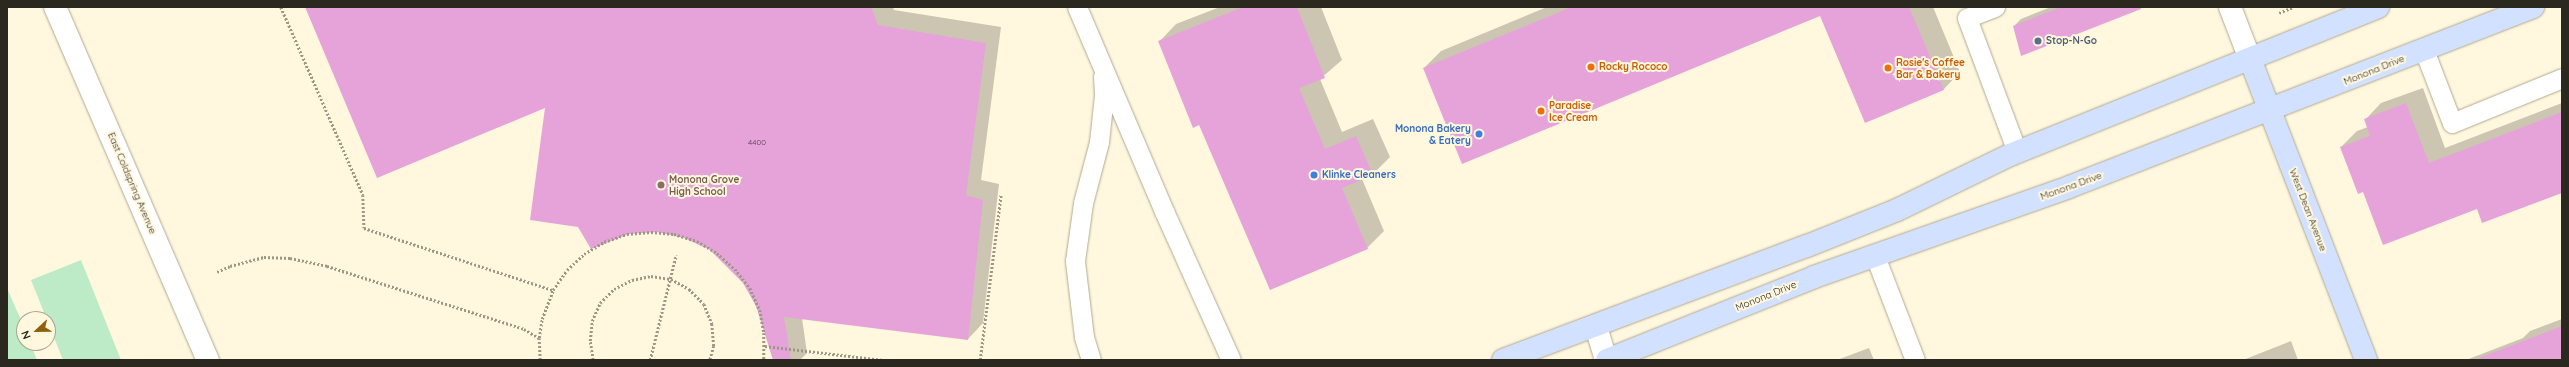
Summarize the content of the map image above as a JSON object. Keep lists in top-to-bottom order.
{
  "streets": {
    "street": ["Monona Drive", "East Coldspring Avenue", "West Dean Avenue"]
  },
  "crossings": [
    ["Monona Drive", "West Dean Avenue"]
  ],
  "places": [
    "Stop-N-Go",
    "Rocky Rococo",
    "Rosie's Coffee Bar & Bakery",
    "Paradise Ice Cream",
    "Monona Bakery & Eatery",
    "Klinke Cleaners",
    "Monona Grove High School"
  ],
  "house_numbers": ["4400"],
  "north": "left"
}
